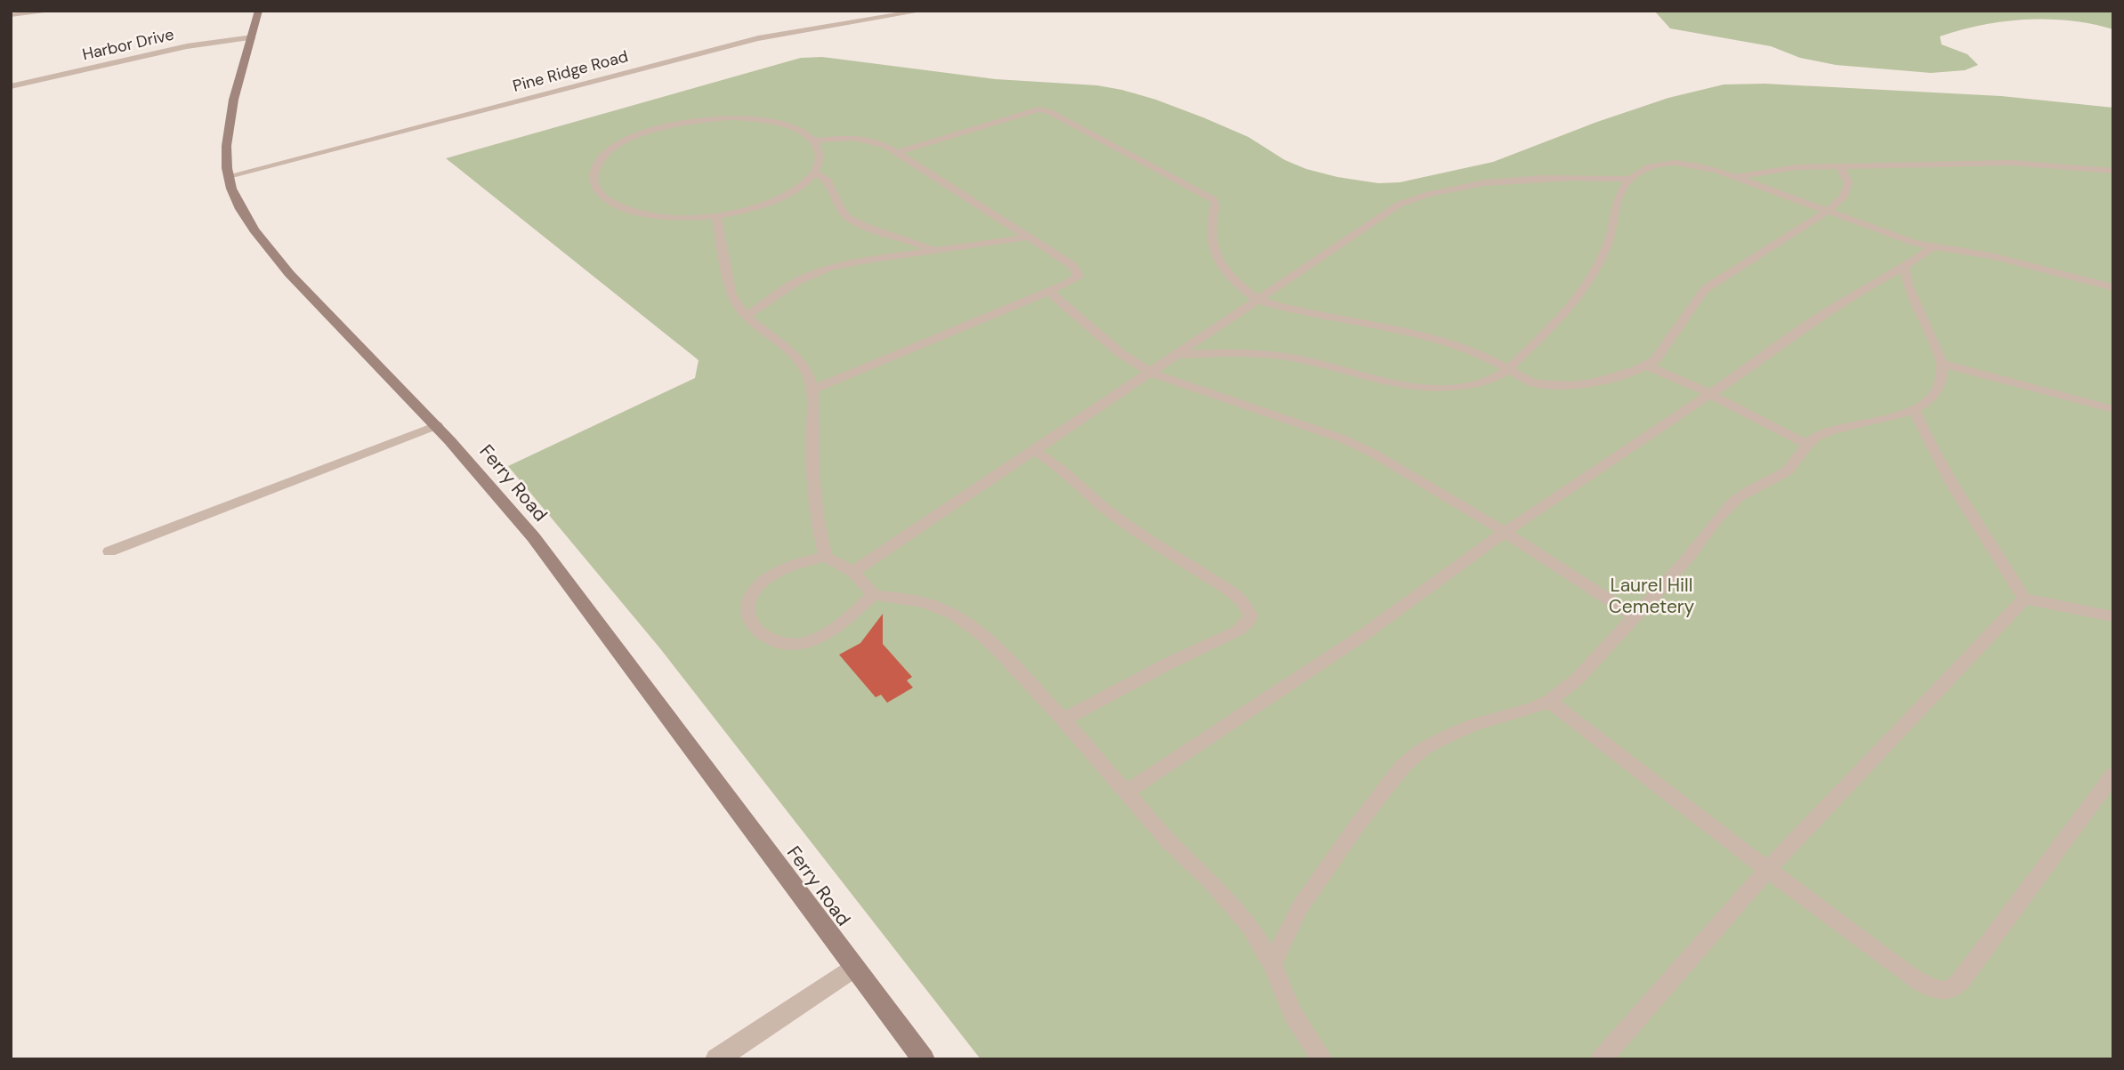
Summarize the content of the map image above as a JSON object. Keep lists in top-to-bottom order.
{
  "streets": {
    "main road": ["Ferry Road"],
    "street": ["Harbor Drive", "Pine Ridge Road"]
  },
  "crossings": [
    ["Harbor Drive", "Ferry Road"],
    ["Pine Ridge Road", "Ferry Road"]
  ],
  "parks": ["Laurel Hill Cemetery"]
}
